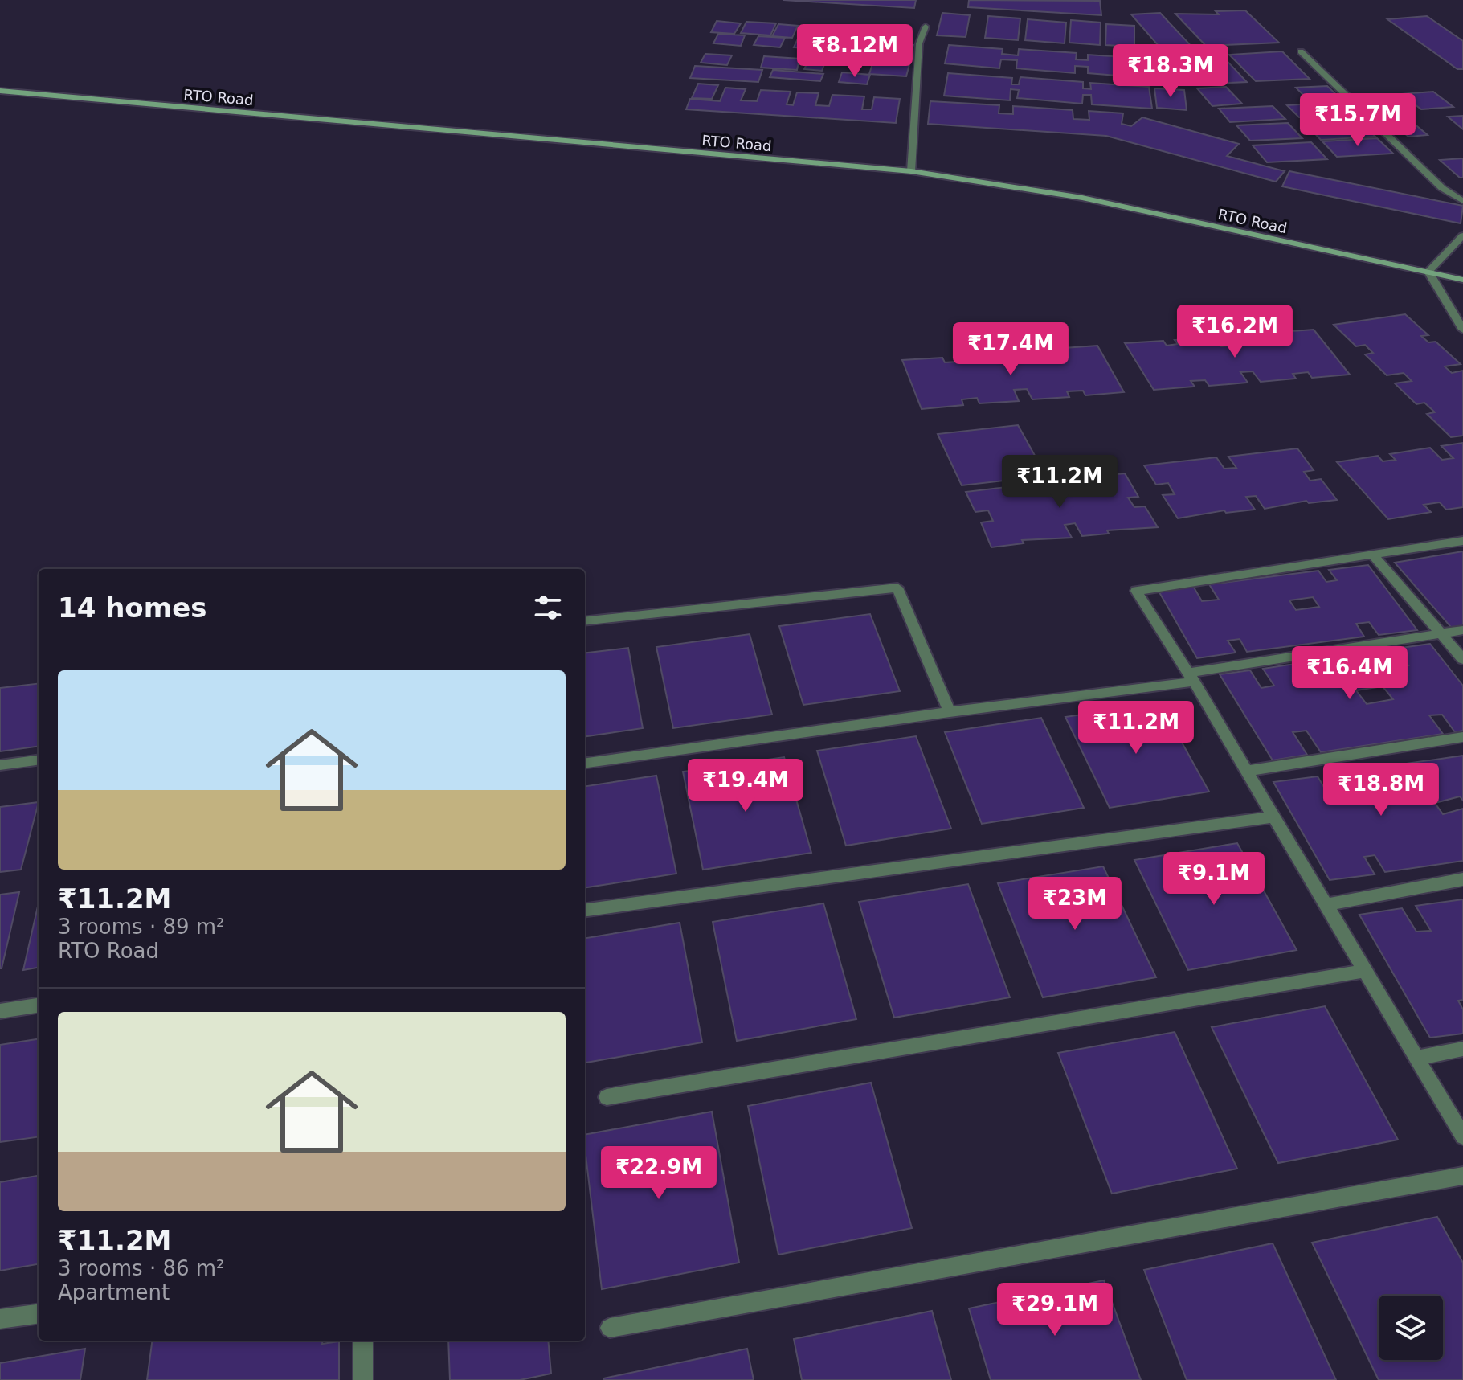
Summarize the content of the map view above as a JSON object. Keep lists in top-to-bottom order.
{
  "streets": {
    "street": ["RTO Road"]
  },
  "page": {
    "price": [
      "₹8.12M",
      "₹18.3M",
      "₹15.7M",
      "₹16.2M",
      "₹17.4M",
      "₹11.2M",
      "₹16.4M",
      "₹11.2M",
      "₹19.4M",
      "₹18.8M",
      "₹9.1M",
      "₹23M",
      "₹22.9M",
      "₹29.1M"
    ],
    "heading": "14 homes",
    "list": [
      {
        "name": "₹11.2M",
        "note": "3 rooms · 89 m² · RTO Road"
      },
      {
        "name": "₹11.2M",
        "note": "3 rooms · 86 m² · Apartment"
      }
    ]
  }
}
